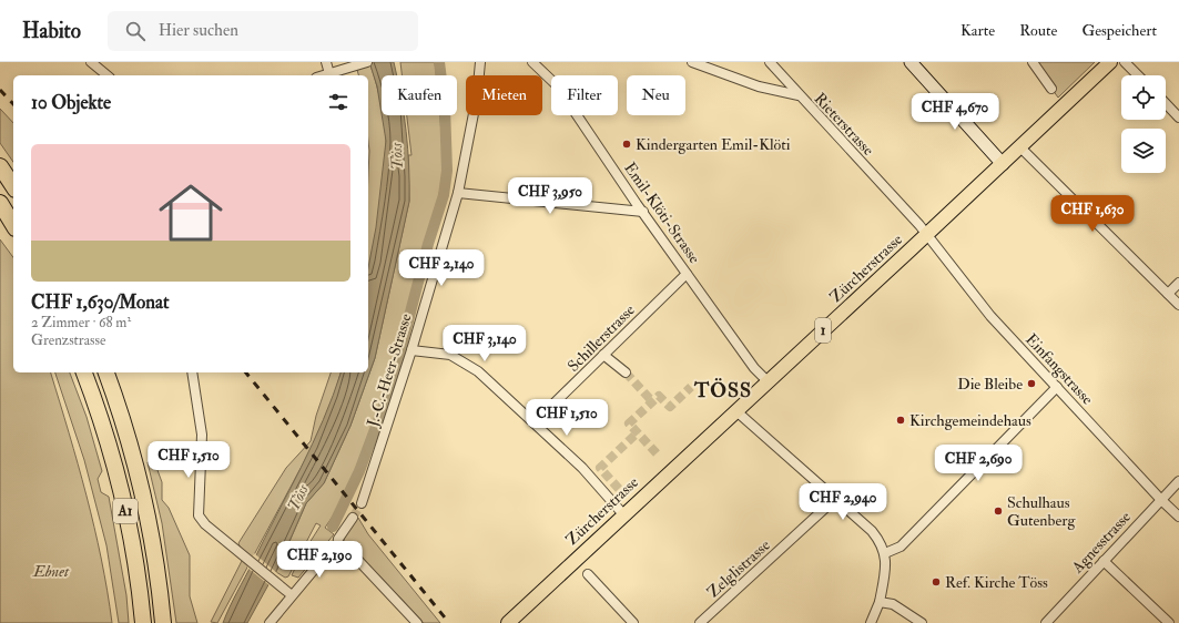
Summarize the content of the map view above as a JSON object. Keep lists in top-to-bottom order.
{
  "streets": {
    "highway": ["A1"],
    "main road": ["Zürcherstrasse", "1"],
    "street": [
      "Rieterstrasse",
      "Emil-Klöti-Strasse",
      "Schillerstrasse",
      "Einfangstrasse",
      "J.-C.-Heer-Strasse",
      "Agnesstrasse",
      "Zelglistrasse"
    ]
  },
  "crossings": [
    ["Rieterstrasse", "Zürcherstrasse"],
    ["Rieterstrasse", "Einfangstrasse"],
    ["Emil-Klöti-Strasse", "Zürcherstrasse"],
    ["Emil-Klöti-Strasse", "Schillerstrasse"],
    ["Zürcherstrasse", "Einfangstrasse"],
    ["Einfangstrasse", "Agnesstrasse"]
  ],
  "districts": ["TÖSS"],
  "water": ["Töss"],
  "parks": ["Ebnet"],
  "places": [
    "Kindergarten Emil-Klöti",
    "Die Bleibe",
    "Kirchgemeindehaus",
    "Schulhaus Gutenberg",
    "Ref. Kirche Töss"
  ],
  "page": {
    "header": "Habito",
    "search": "Hier suchen",
    "nav": ["Karte", "Route", "Gespeichert"],
    "chip": [
      "Kaufen",
      "Mieten",
      "Filter",
      "Neu"
    ],
    "heading": "10 Objekte",
    "price": [
      "CHF 4,670",
      "CHF 3,950",
      "CHF 1,630",
      "CHF 2,140",
      "CHF 3,140",
      "CHF 1,510",
      "CHF 1,510",
      "CHF 2,690",
      "CHF 2,940",
      "CHF 2,190"
    ],
    "list": [
      {
        "name": "CHF 1,630/Monat",
        "note": "2 Zimmer · 68 m² · Grenzstrasse"
      }
    ]
  }
}
